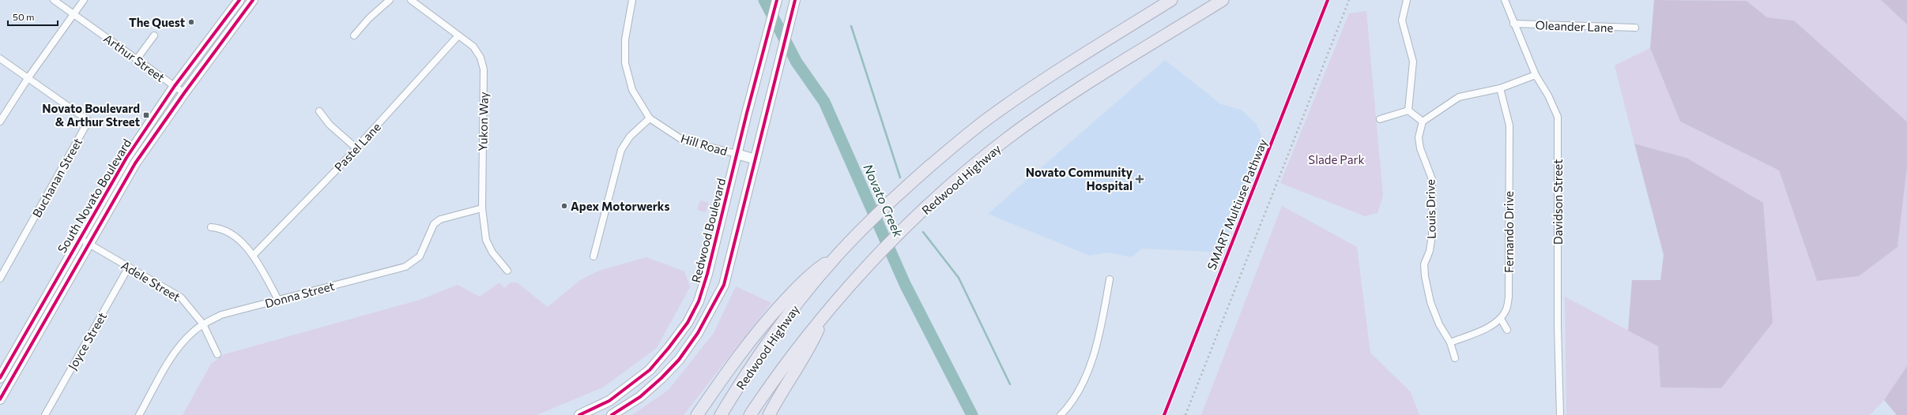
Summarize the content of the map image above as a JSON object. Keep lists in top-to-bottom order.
{
  "streets": {
    "highway": ["Redwood Highway"],
    "main road": ["South Novato Boulevard", "Redwood Boulevard"],
    "street": [
      "Oleander Lane",
      "Arthur Street",
      "Yukon Way",
      "Hill Road",
      "Pastel Lane",
      "Buchanan Street",
      "Davidson Street",
      "Louis Drive",
      "Fernando Drive",
      "Adele Street",
      "Donna Street",
      "Joyce Street"
    ],
    "cycle path": ["SMART Multiuse Pathway"]
  },
  "crossings": [
    ["Oleander Lane", "Davidson Street"],
    ["Arthur Street", "South Novato Boulevard"],
    ["Yukon Way", "Pastel Lane"],
    ["Yukon Way", "Donna Street"],
    ["Hill Road", "Redwood Boulevard"],
    ["South Novato Boulevard", "Adele Street"],
    ["Adele Street", "Donna Street"],
    ["Adele Street", "Joyce Street"]
  ],
  "water": ["Novato Creek"],
  "parks": ["Slade Park"],
  "places": {
    "other": ["The Quest", "Apex Motorwerks"],
    "transit": ["Novato Boulevard & Arthur Street"],
    "health": ["Novato Community Hospital"]
  },
  "scale_bar": "50 m"
}
